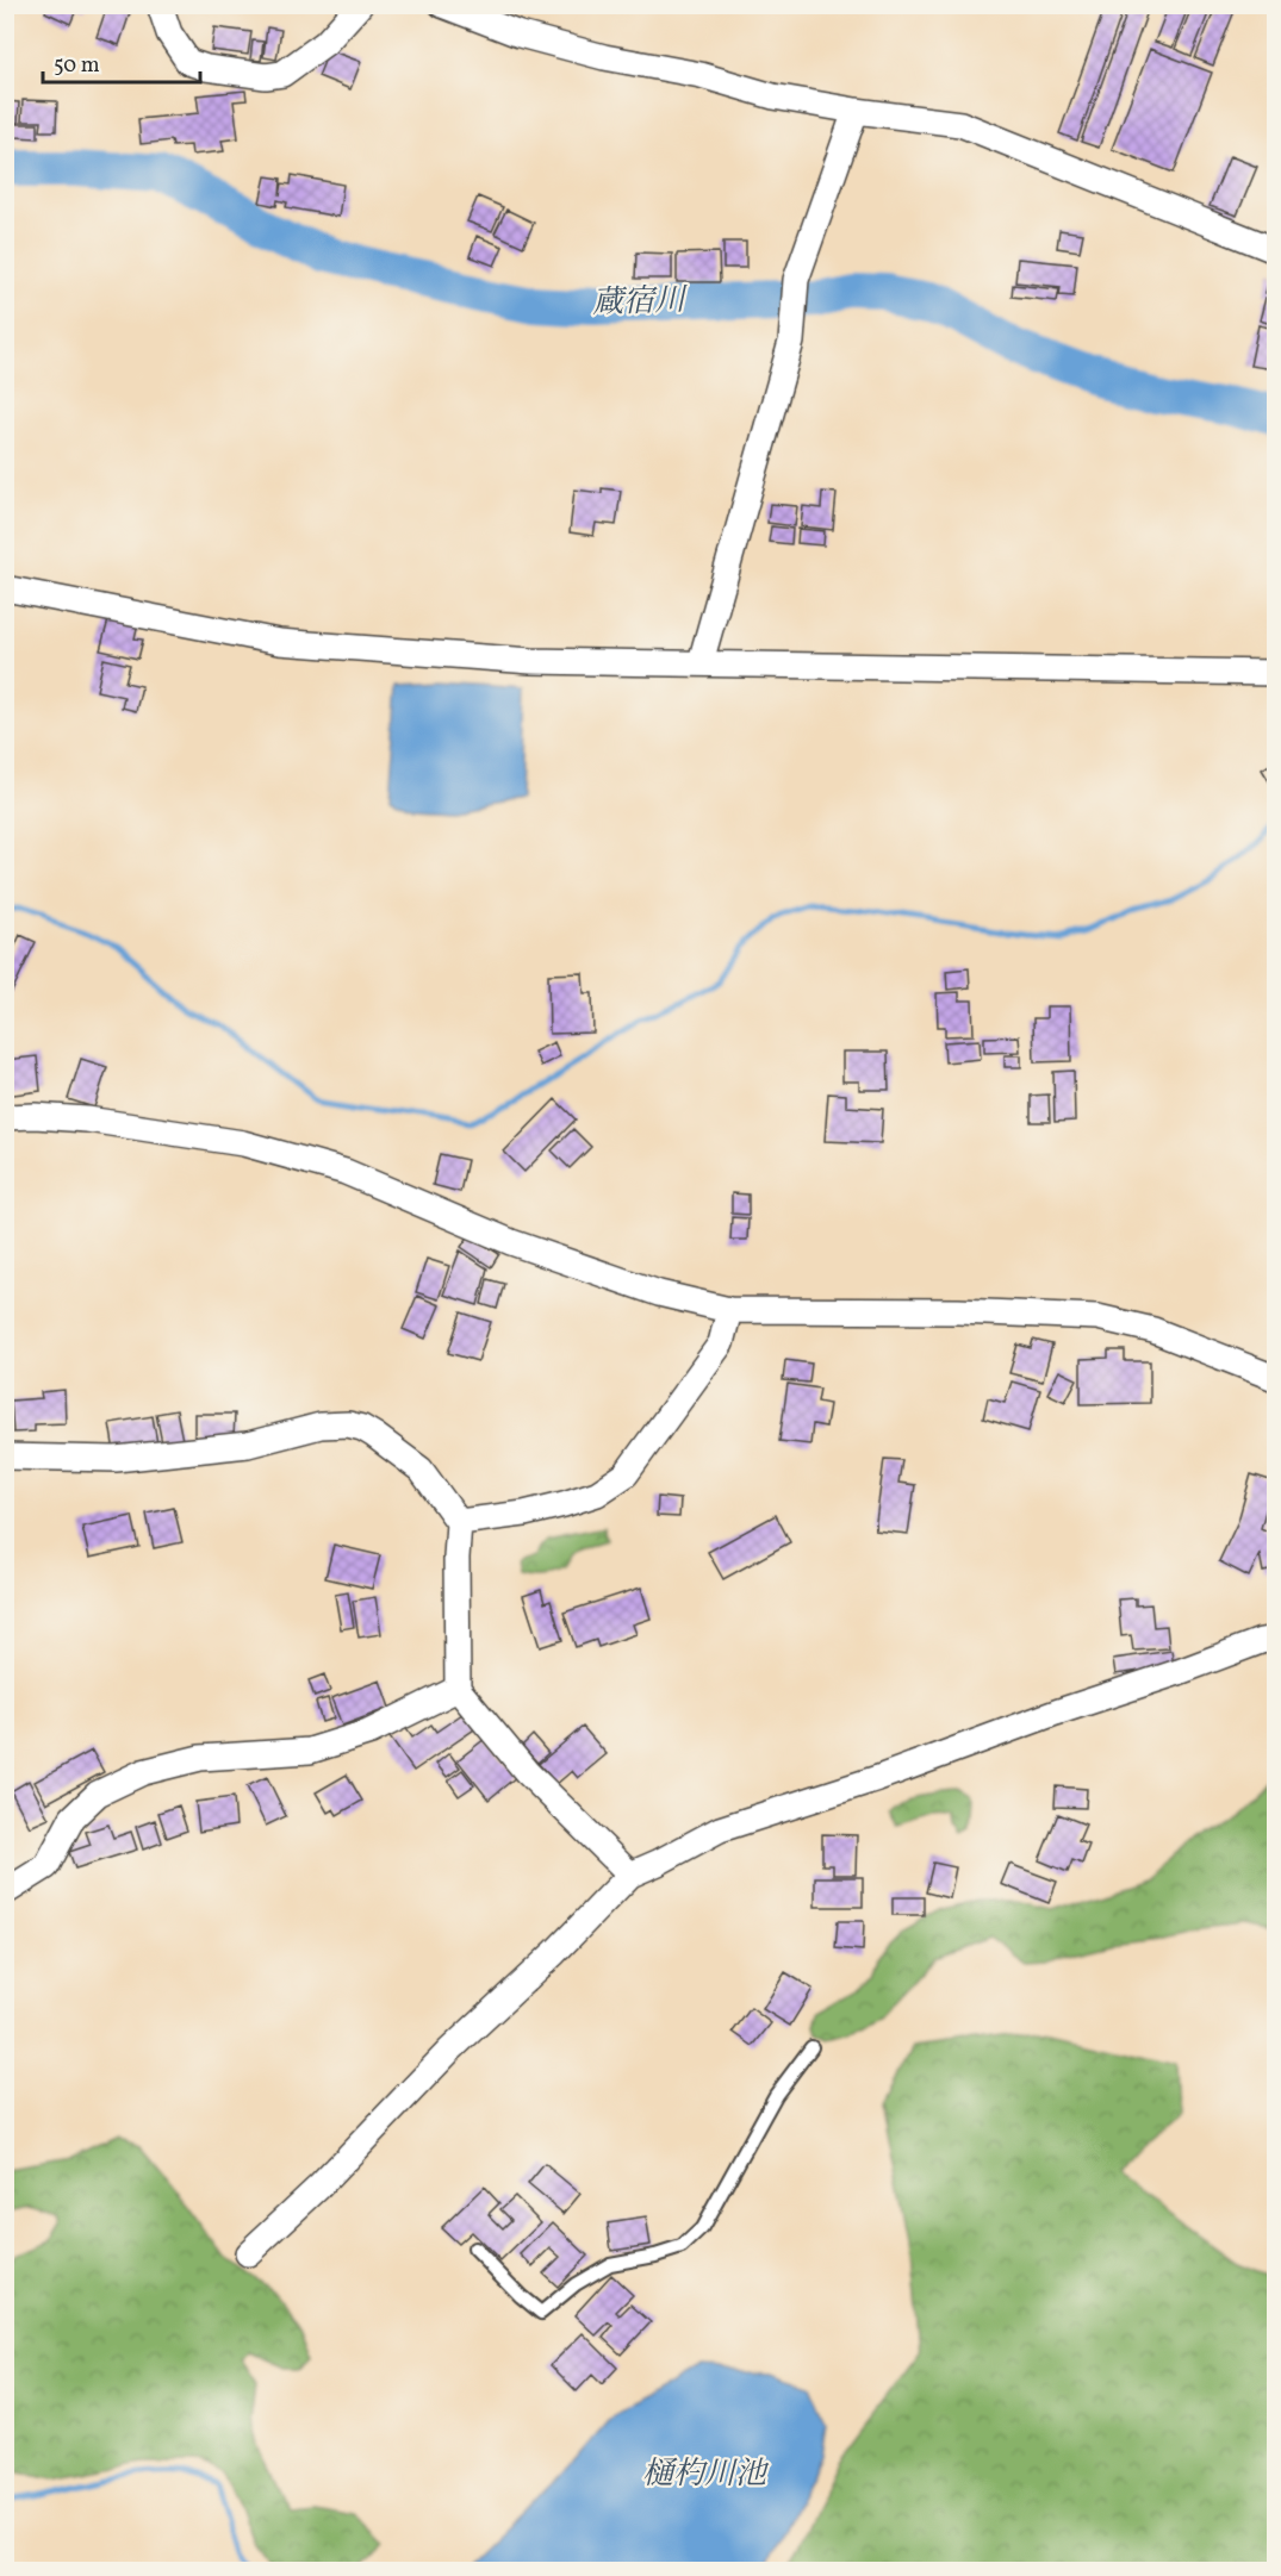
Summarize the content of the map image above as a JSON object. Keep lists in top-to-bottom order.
{
  "water": ["蔵宿川", "樋杓川池"],
  "scale_bar": "50 m"
}
